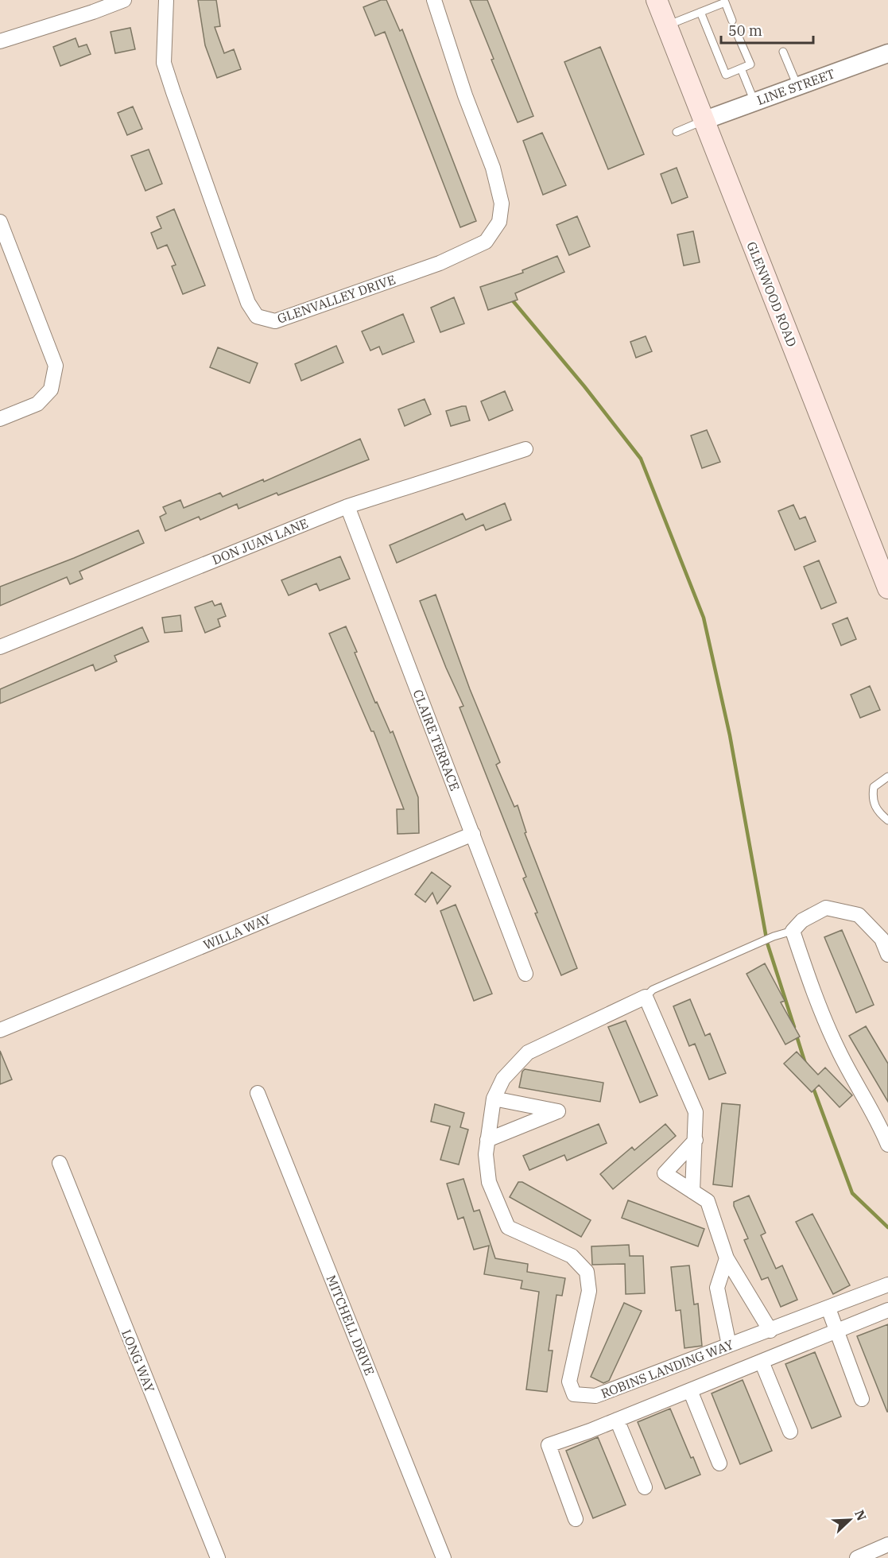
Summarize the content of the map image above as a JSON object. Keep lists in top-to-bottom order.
{
  "streets": {
    "main road": ["GLENWOOD ROAD"],
    "street": [
      "LINE STREET",
      "GLENVALLEY DRIVE",
      "DON JUAN LANE",
      "CLAIRE TERRACE",
      "WILLA WAY",
      "MITCHELL DRIVE",
      "LONG WAY",
      "ROBINS LANDING WAY"
    ]
  },
  "crossings": [
    ["LINE STREET", "GLENWOOD ROAD"],
    ["DON JUAN LANE", "CLAIRE TERRACE"],
    ["CLAIRE TERRACE", "WILLA WAY"]
  ],
  "scale_bar": "50 m",
  "north": "top right"
}
